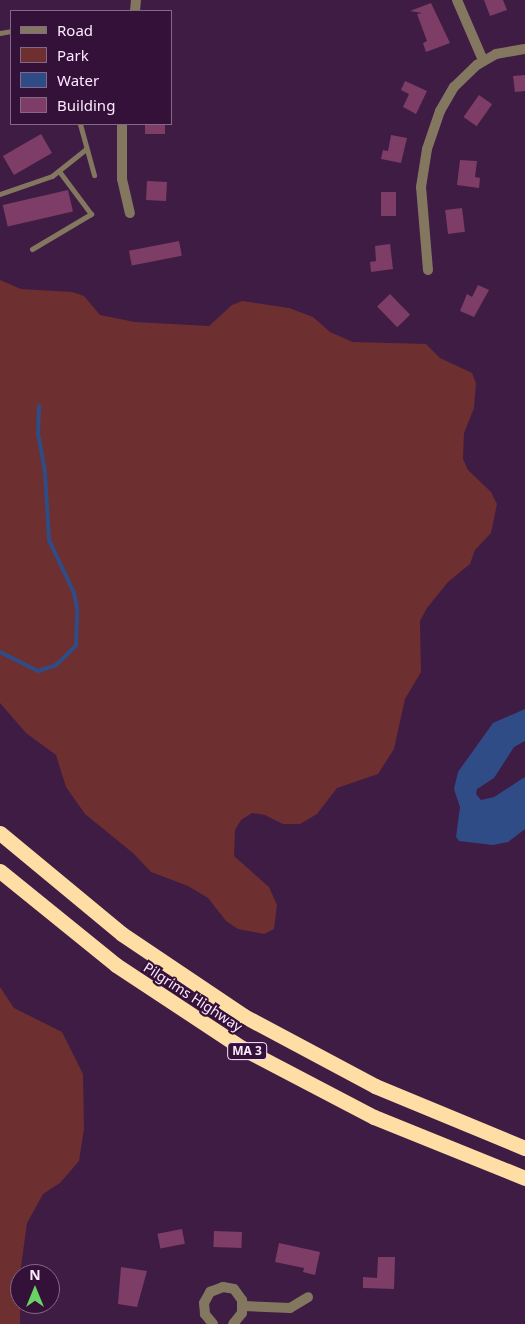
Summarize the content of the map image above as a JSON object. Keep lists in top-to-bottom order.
{
  "streets": {
    "highway": ["Pilgrims Highway", "MA 3"]
  },
  "crossings": [
    ["Pilgrims Highway", "MA 3"]
  ],
  "legend": [
    "Road",
    "Park",
    "Water",
    "Building"
  ],
  "north": "top"
}
